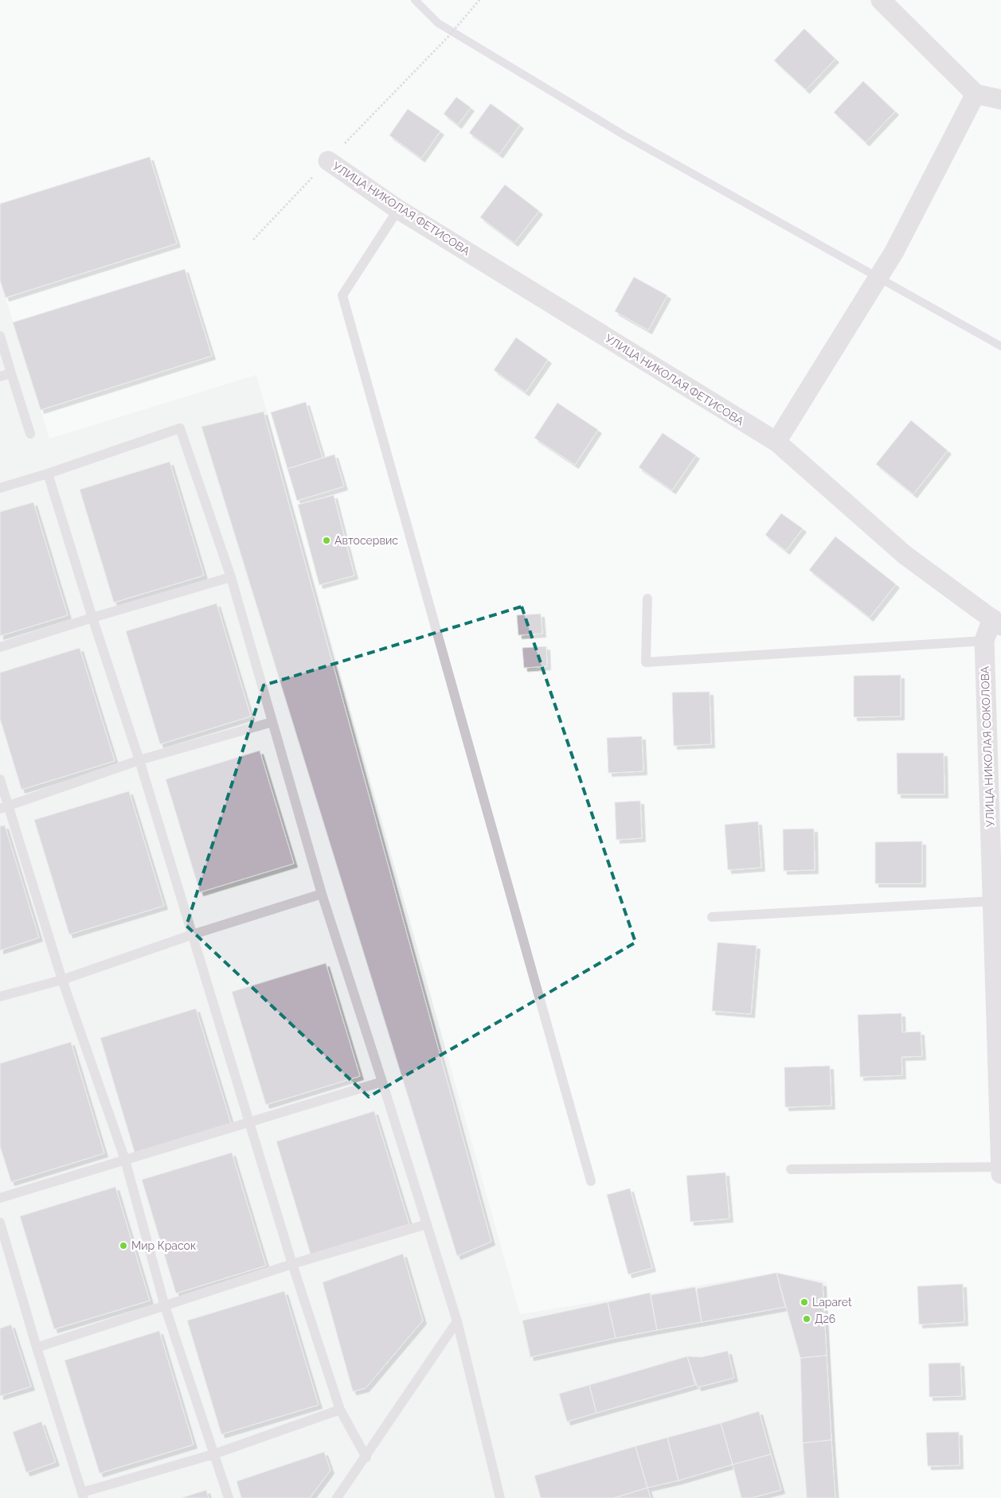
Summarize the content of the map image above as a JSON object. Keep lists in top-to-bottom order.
{
  "streets": {
    "street": ["УЛИЦА НИКОЛАЯ ФЕТИСОВА", "УЛИЦА НИКОЛАЯ СОКОЛОВА"]
  },
  "crossings": [
    ["УЛИЦА НИКОЛАЯ ФЕТИСОВА", "УЛИЦА НИКОЛАЯ СОКОЛОВА"]
  ],
  "places": [
    "Автосервис",
    "Мир Красок",
    "Laparet",
    "Д26"
  ]
}
